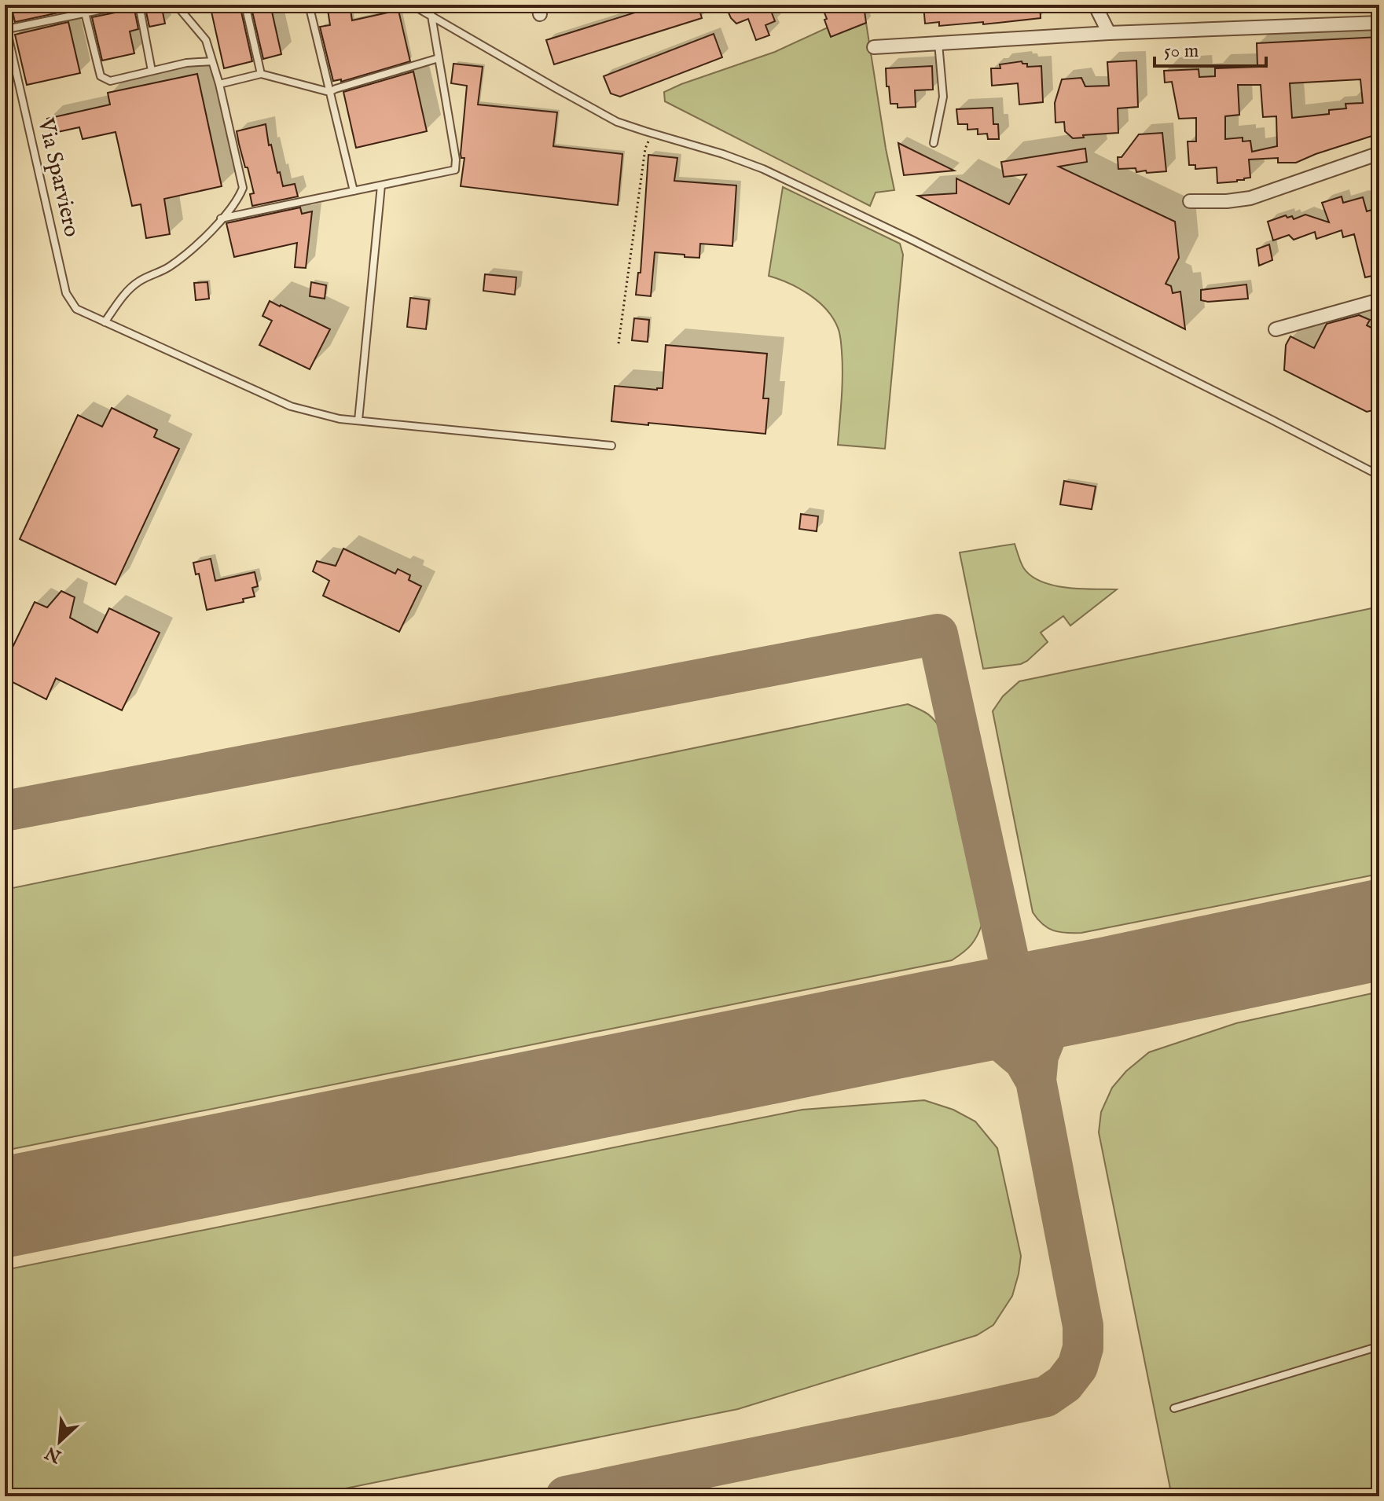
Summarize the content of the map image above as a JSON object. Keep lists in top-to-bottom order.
{
  "streets": {
    "lane": ["Via Sparviero"]
  },
  "scale_bar": "50 m",
  "north": "bottom left"
}
